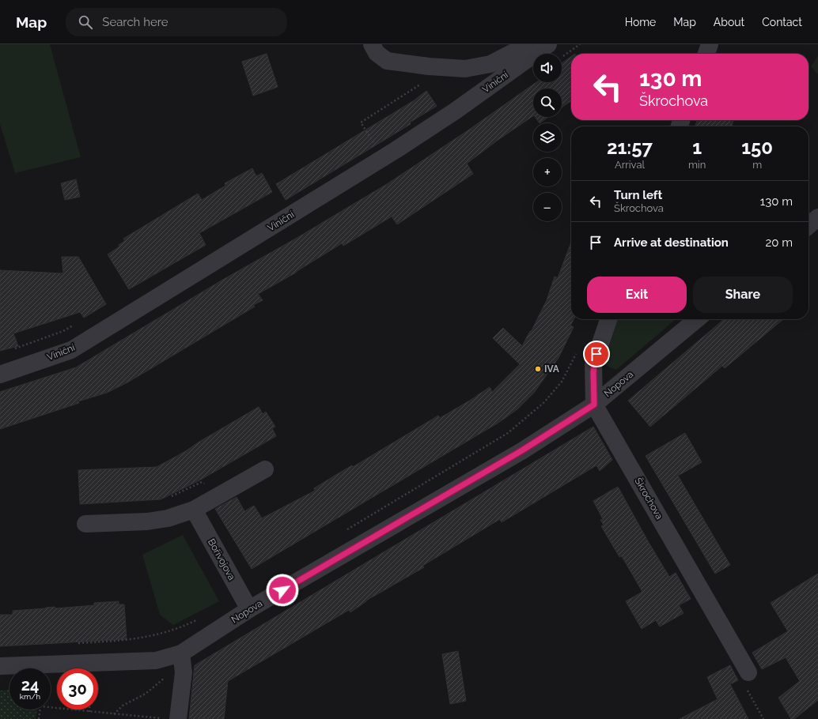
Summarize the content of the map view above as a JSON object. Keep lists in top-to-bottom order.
{
  "streets": {
    "street": [
      "Viniční",
      "Nopova",
      "Škrochova",
      "Bořivojova"
    ]
  },
  "crossings": [
    ["Nopova", "Škrochova"],
    ["Nopova", "Bořivojova"]
  ],
  "places": ["IVA"],
  "page": {
    "header": "Map",
    "search": "Search here",
    "nav": [
      "Home",
      "Map",
      "About",
      "Contact"
    ],
    "map_buttons": ["+", "−"],
    "turn": ["130 m", "Škrochova"],
    "eta": [
      "21:57",
      "Arrival",
      "1",
      "min",
      "150",
      "m"
    ],
    "list": [
      {
        "name": "Turn left",
        "note": "Škrochova",
        "value": "130 m"
      },
      {
        "name": "Arrive at destination",
        "value": "20 m"
      }
    ],
    "buttons": ["Exit", "Share"],
    "speed": "24 km/h",
    "limit": "30"
  }
}
